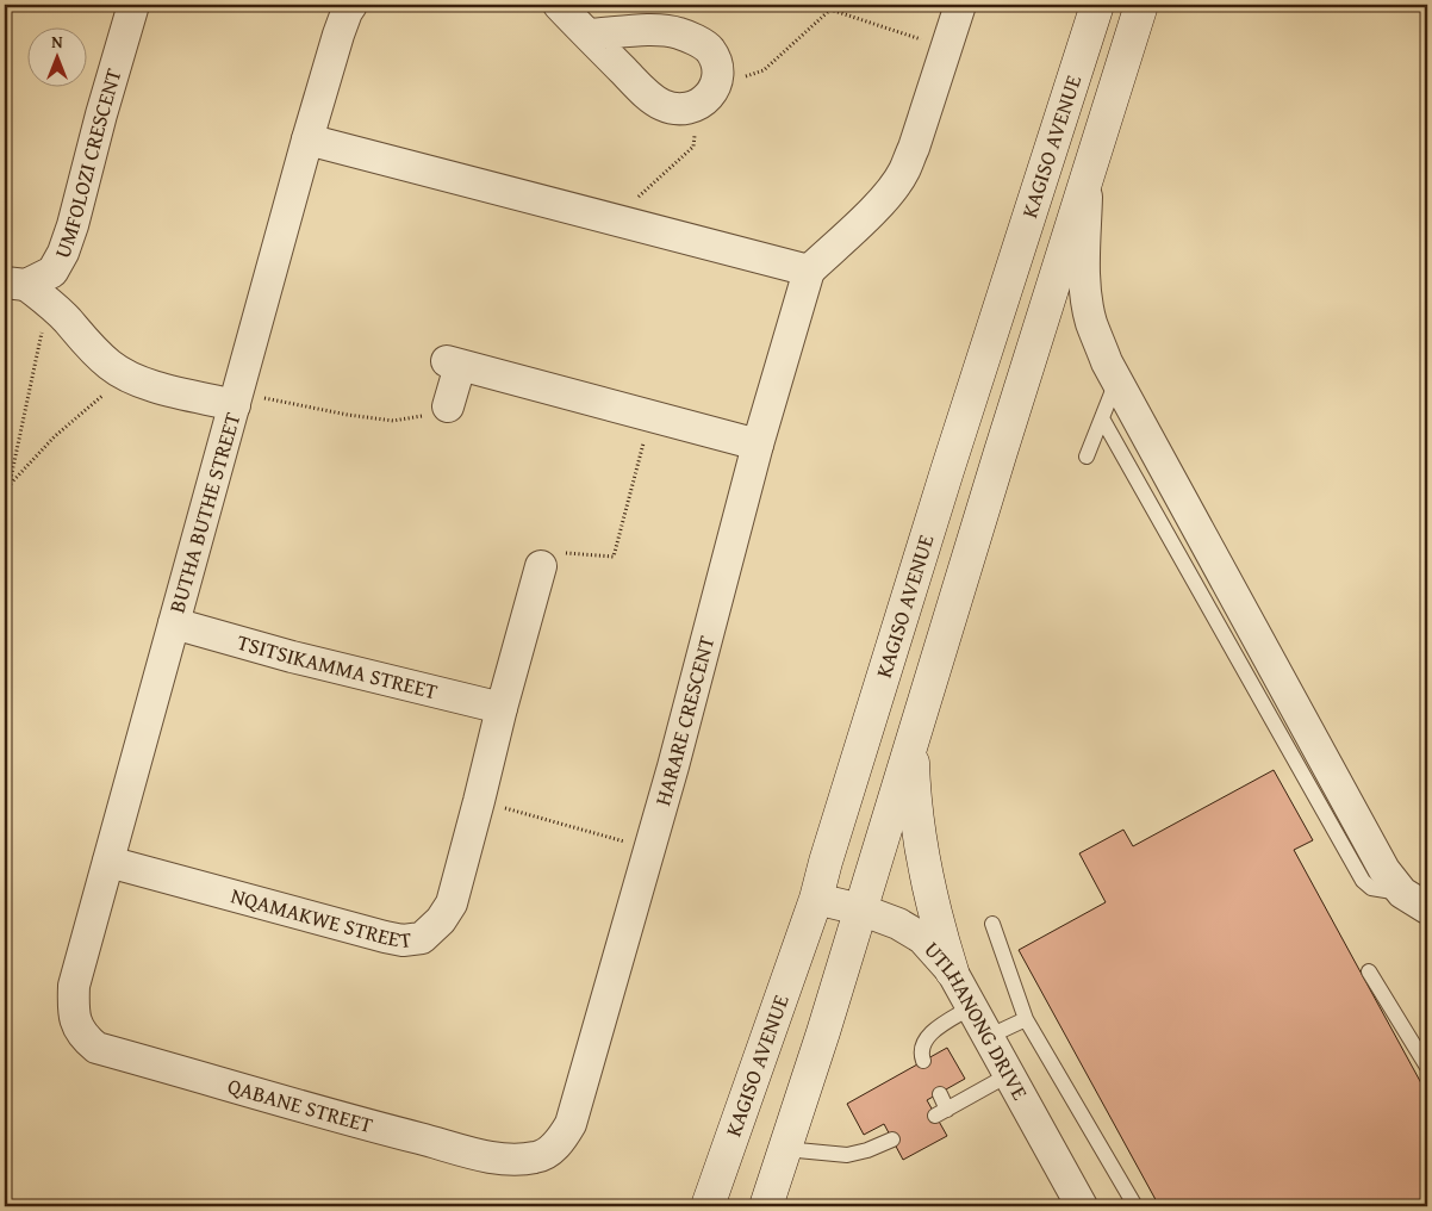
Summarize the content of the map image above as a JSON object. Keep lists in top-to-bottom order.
{
  "streets": {
    "street": [
      "KAGISO AVENUE",
      "UMFOLOZI CRESCENT",
      "BUTHA BUTHE STREET",
      "TSITSIKAMMA STREET",
      "HARARE CRESCENT",
      "NQAMAKWE STREET",
      "UTLHANONG DRIVE",
      "QABANE STREET"
    ]
  },
  "crossings": [
    ["KAGISO AVENUE", "UTLHANONG DRIVE"],
    ["BUTHA BUTHE STREET", "TSITSIKAMMA STREET"],
    ["BUTHA BUTHE STREET", "NQAMAKWE STREET"],
    ["BUTHA BUTHE STREET", "QABANE STREET"],
    ["HARARE CRESCENT", "QABANE STREET"]
  ],
  "north": "top"
}
